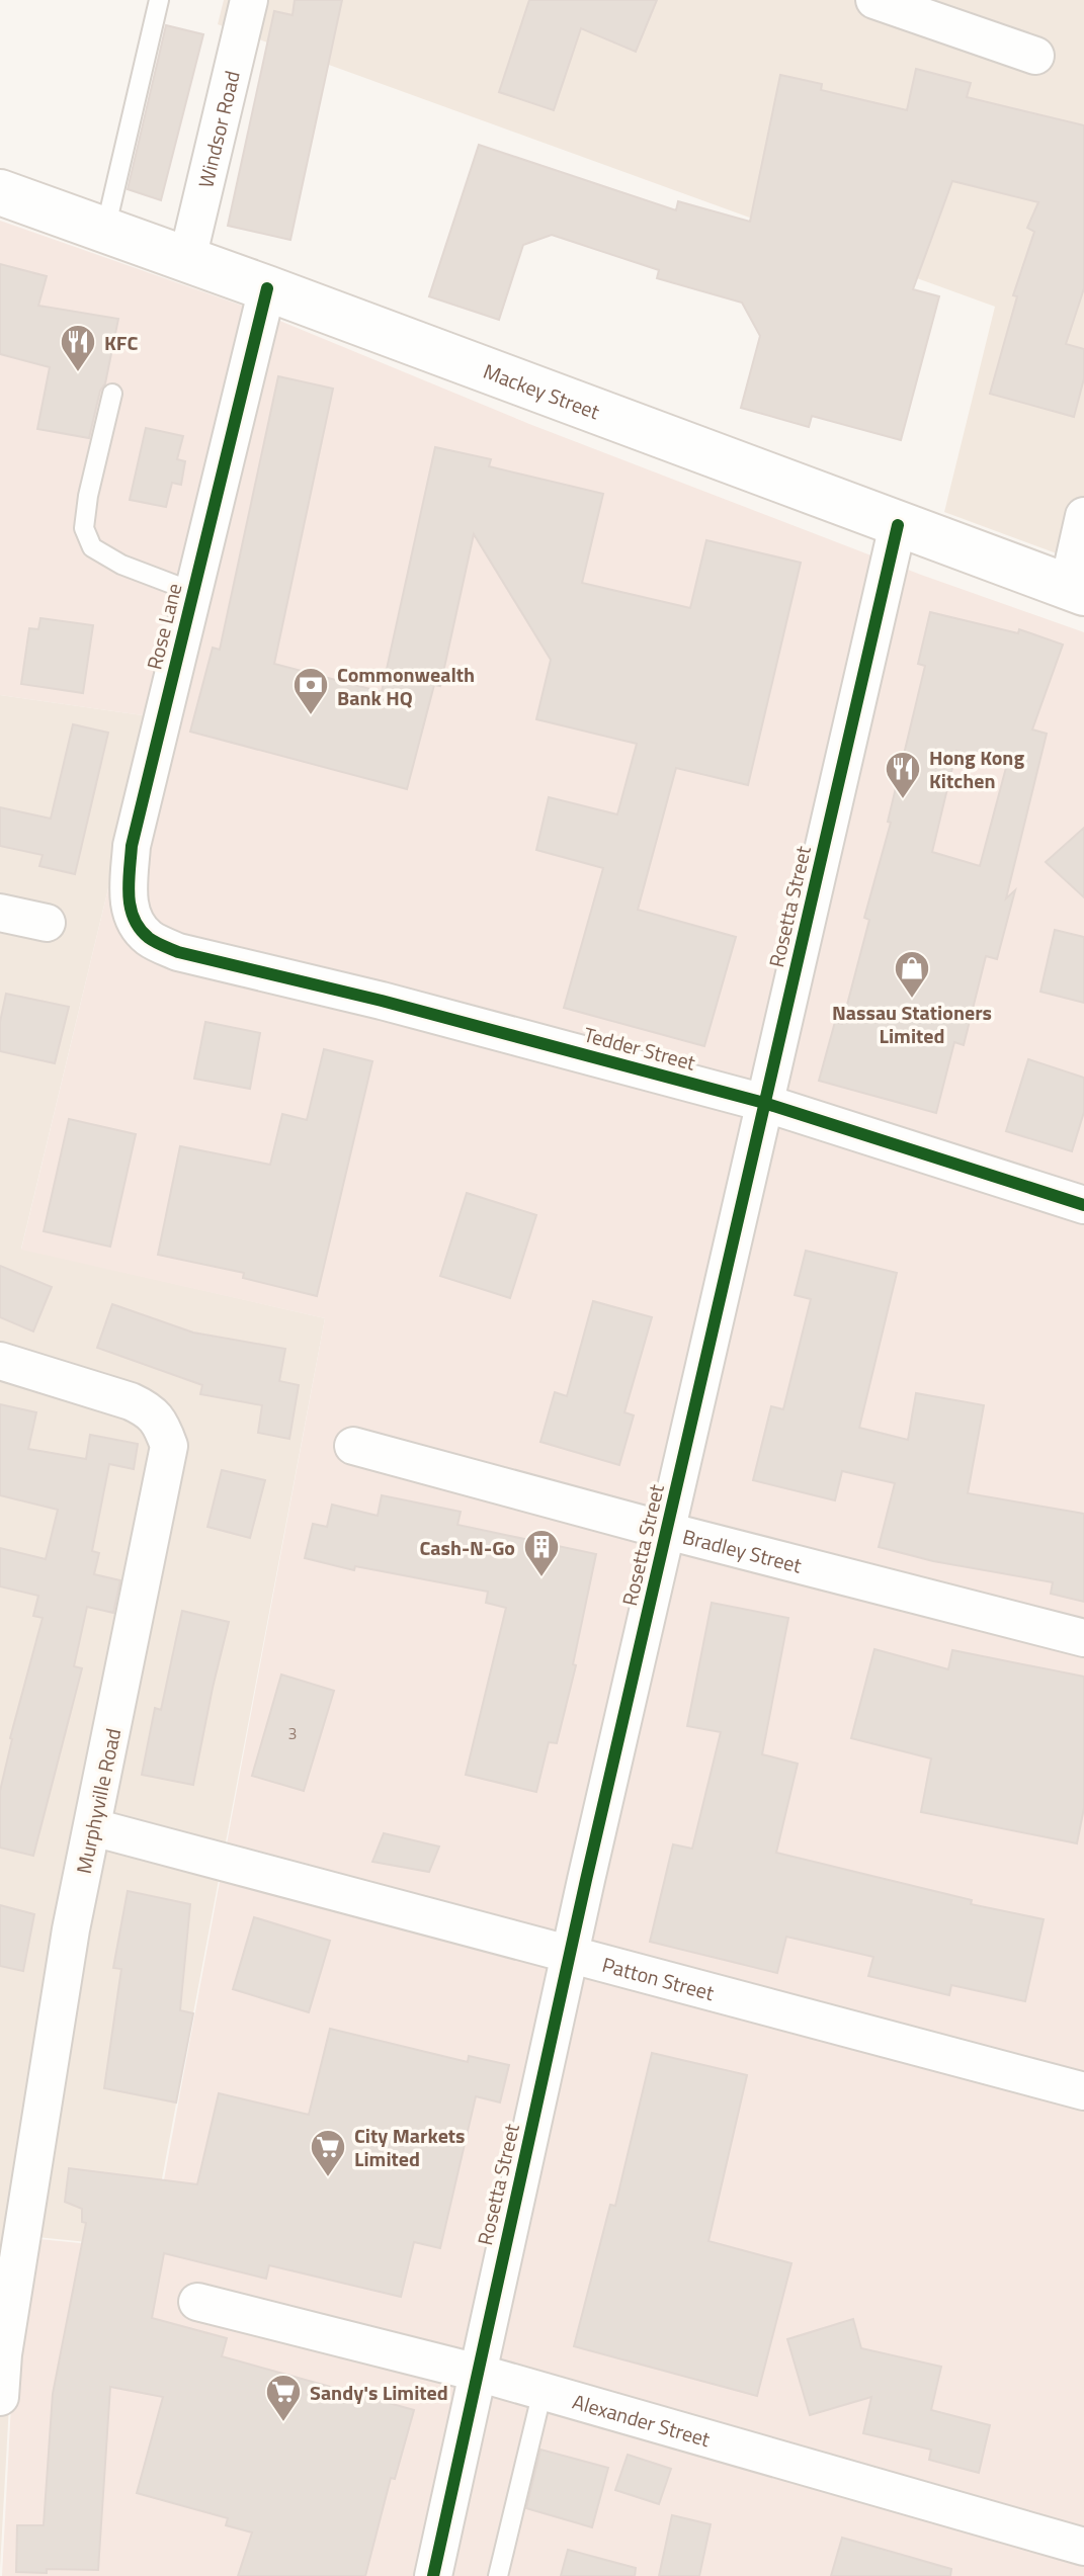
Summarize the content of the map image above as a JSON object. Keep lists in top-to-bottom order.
{
  "streets": {
    "main road": ["Mackey Street"],
    "street": [
      "Windsor Road",
      "Rose Lane",
      "Rosetta Street",
      "Tedder Street",
      "Bradley Street",
      "Murphyville Road",
      "Patton Street",
      "Alexander Street"
    ]
  },
  "crossings": [
    ["Windsor Road", "Mackey Street"],
    ["Mackey Street", "Rose Lane"],
    ["Mackey Street", "Rosetta Street"],
    ["Rose Lane", "Tedder Street"],
    ["Rosetta Street", "Tedder Street"],
    ["Rosetta Street", "Bradley Street"],
    ["Rosetta Street", "Patton Street"],
    ["Rosetta Street", "Alexander Street"],
    ["Murphyville Road", "Patton Street"]
  ],
  "places": {
    "restaurant": ["KFC", "Hong Kong Kitchen"],
    "bank": ["Commonwealth Bank HQ"],
    "shop": ["Nassau Stationers Limited"],
    "building": ["Cash-N-Go"],
    "supermarket": ["City Markets Limited", "Sandy's Limited"]
  },
  "house_numbers": ["3"]
}
